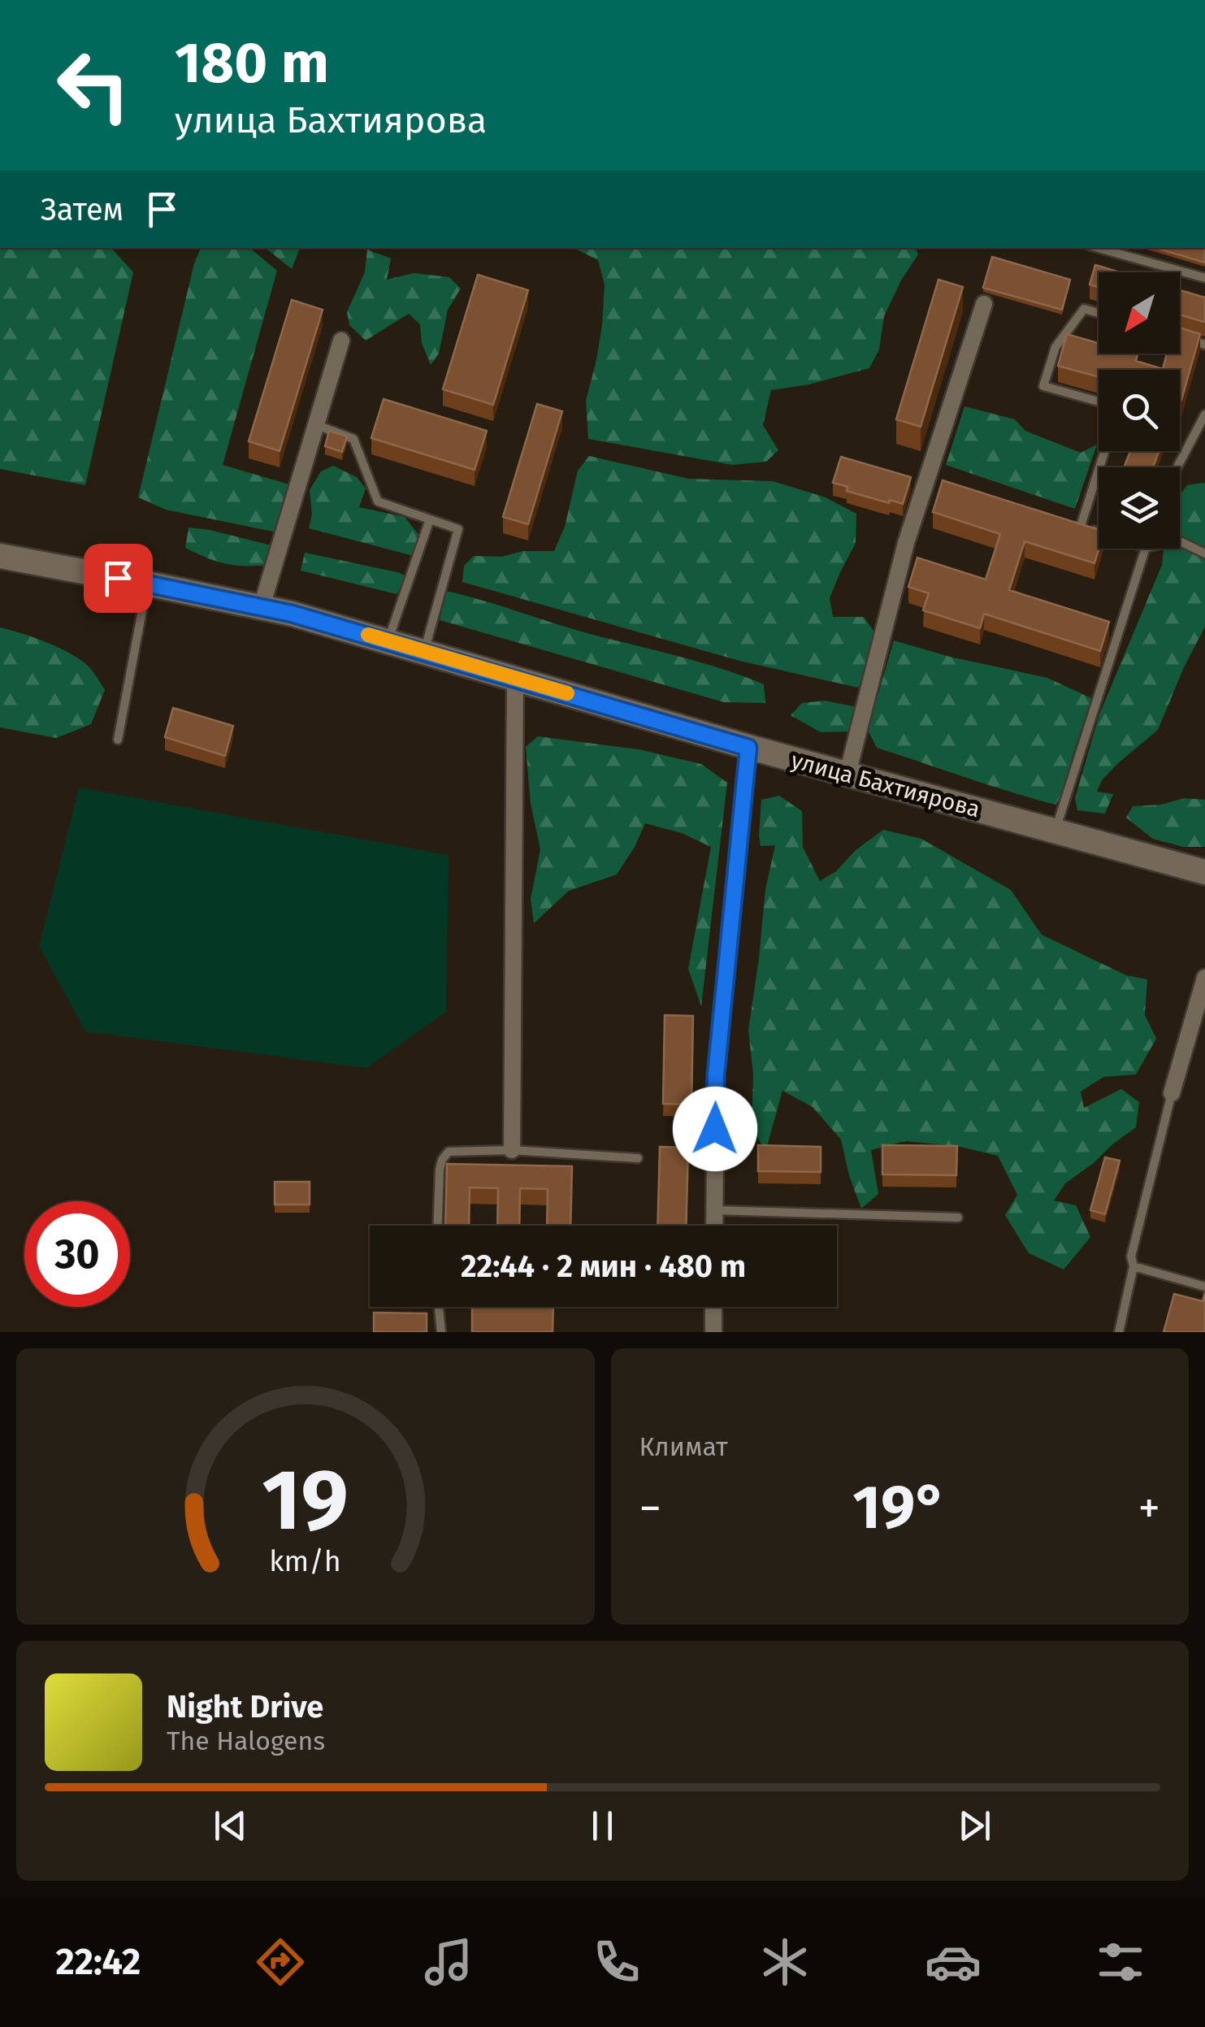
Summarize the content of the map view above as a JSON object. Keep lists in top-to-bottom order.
{
  "streets": {
    "main road": ["улица Бахтиярова"]
  },
  "north": "bottom left",
  "page": {
    "turn": ["180 m", "улица Бахтиярова"],
    "then": "Затем",
    "limit": "30",
    "trip": "22:44 · 2 мин · 480 m",
    "tile": "Климат",
    "heat": ["−", "19°", "+"],
    "song": ["Night Drive", "The Halogens"],
    "tabs": "22:42",
    "gauge": ["19", "km/h"]
  }
}
